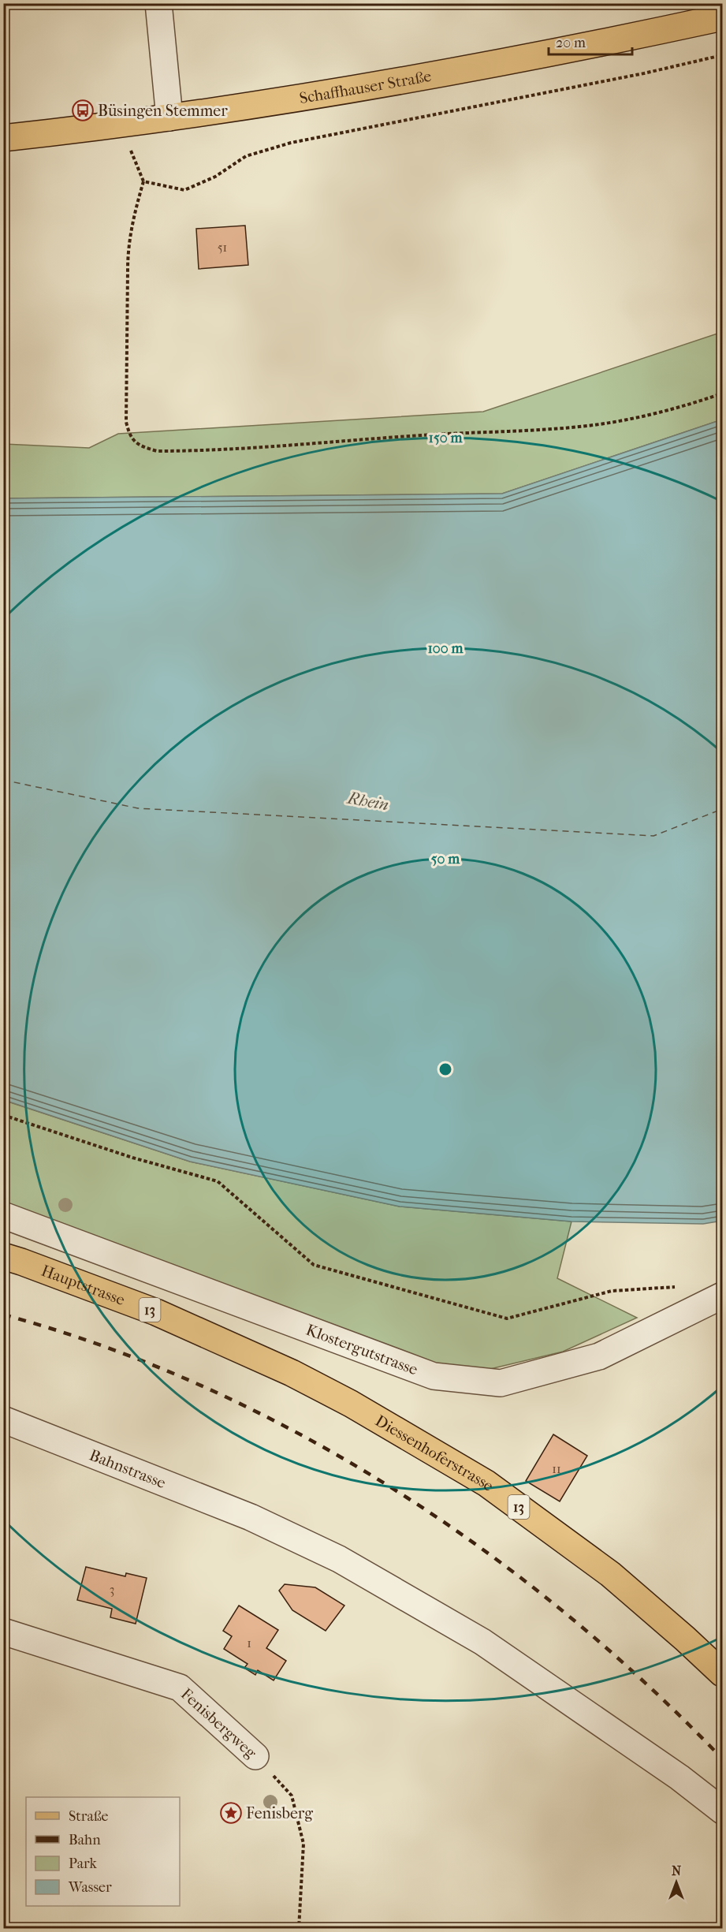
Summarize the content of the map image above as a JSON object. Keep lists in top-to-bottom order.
{
  "streets": {
    "main road": [
      "Schaffhauser Straße",
      "Hauptstrasse",
      "13",
      "Diessenhoferstrasse"
    ],
    "street": ["Klostergutstrasse", "Bahnstrasse", "Fenisbergweg"]
  },
  "crossings": [
    ["Hauptstrasse", "Diessenhoferstrasse"]
  ],
  "water": ["Rhein"],
  "places": {
    "bus stop": ["Büsingen Stemmer"],
    "place": ["Fenisberg"]
  },
  "house_numbers": [
    "51",
    "11",
    "3",
    "1"
  ],
  "legend": [
    "Straße",
    "Bahn",
    "Park",
    "Wasser"
  ],
  "scale_bar": "20 m",
  "north": "top",
  "rings": ["150 m", "100 m", "50 m"]
}
